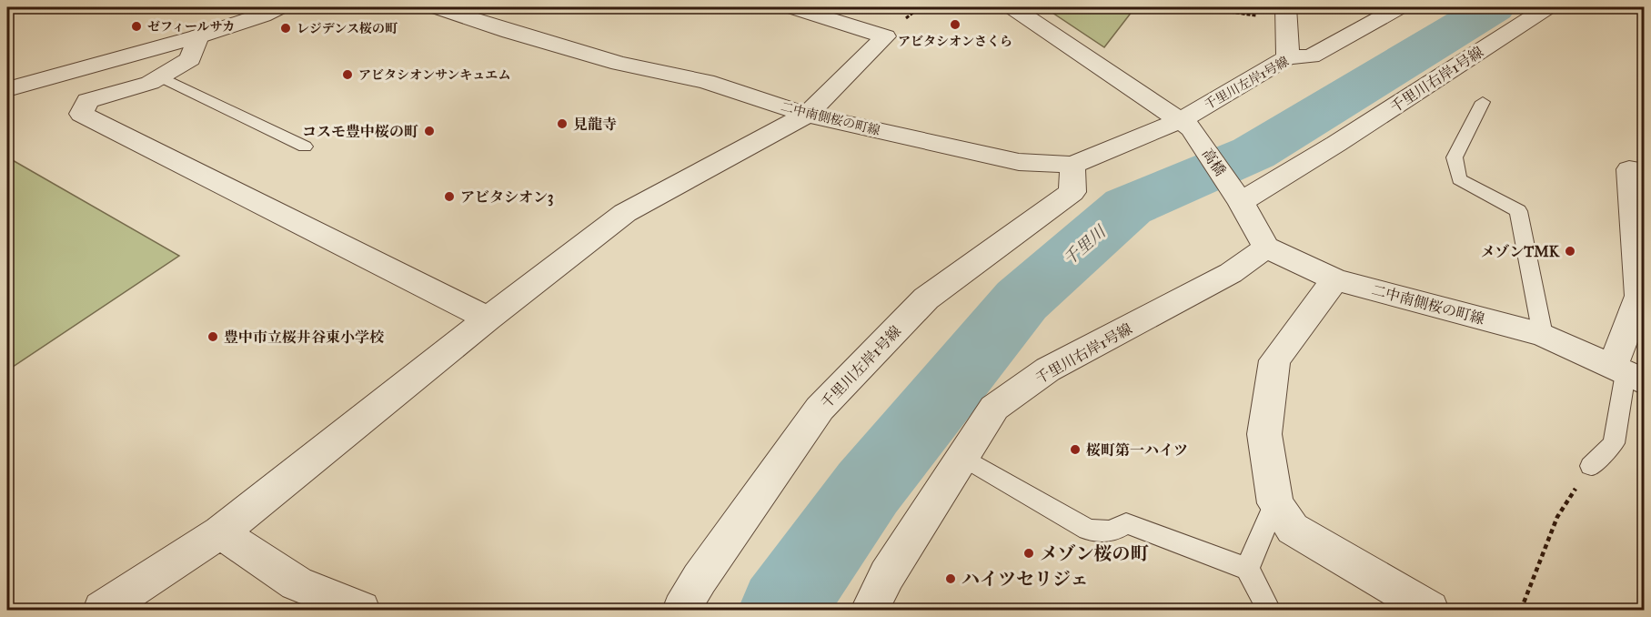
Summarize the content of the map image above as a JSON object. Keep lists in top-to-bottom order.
{
  "streets": {
    "street": [
      "千里川右岸1号線",
      "千里川左岸1号線",
      "二中南側桜の町線",
      "高橋"
    ]
  },
  "crossings": [
    ["千里川右岸1号線", "二中南側桜の町線"],
    ["千里川右岸1号線", "高橋"],
    ["千里川左岸1号線", "二中南側桜の町線"],
    ["千里川左岸1号線", "高橋"],
    ["二中南側桜の町線", "高橋"]
  ],
  "water": ["千里川"],
  "places": [
    "アビタシオンさくら",
    "ゼフィールサカ",
    "レジデンス桜の町",
    "アビタシオンサンキュエム",
    "見龍寺",
    "コスモ豊中桜の町",
    "アビタシオン3",
    "メゾンTMK",
    "豊中市立桜井谷東小学校",
    "桜町第一ハイツ",
    "メゾン桜の町",
    "ハイツセリジェ"
  ]
}
